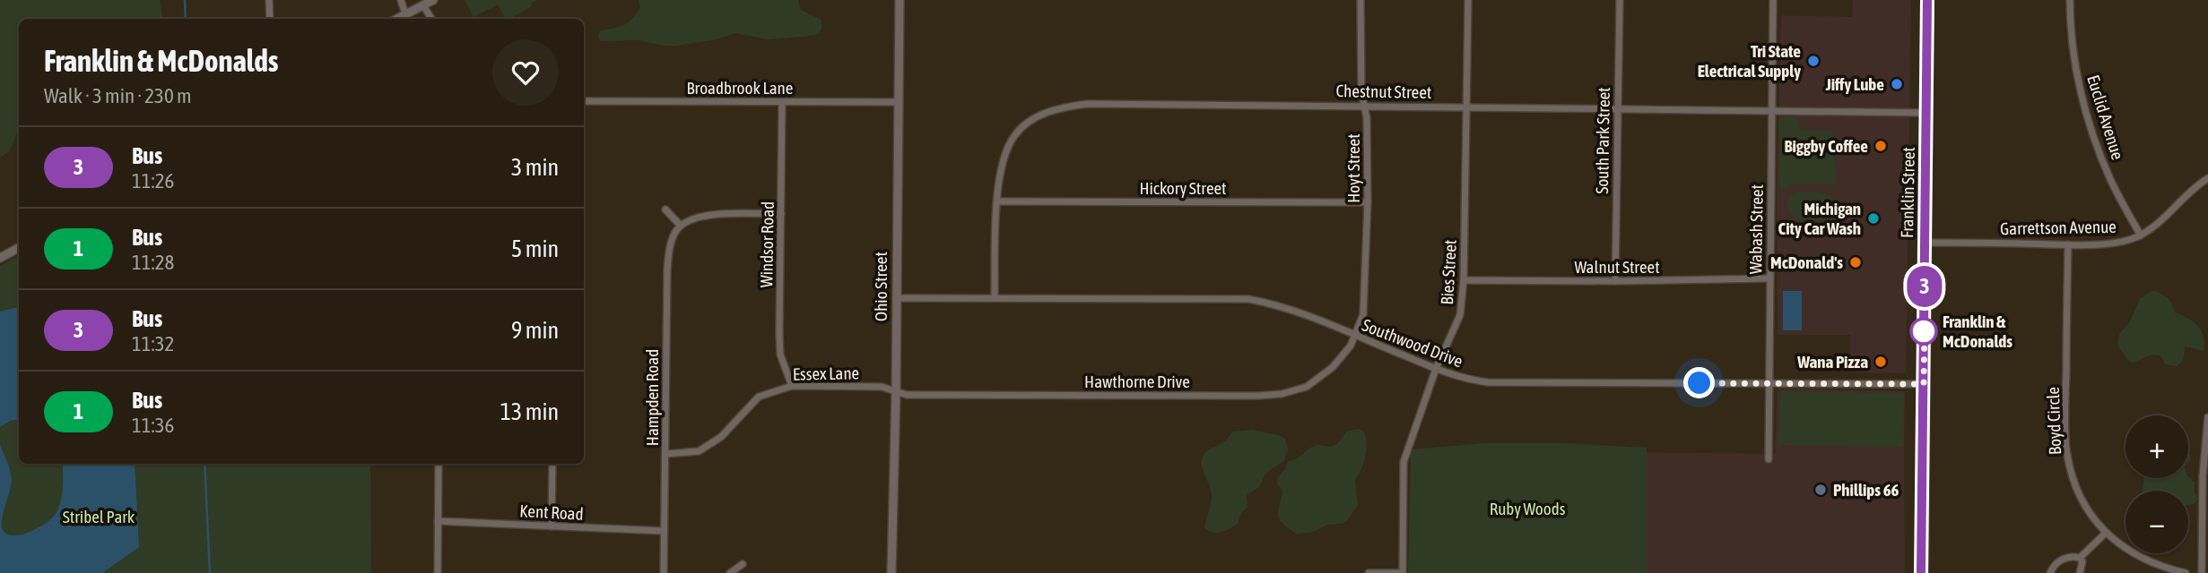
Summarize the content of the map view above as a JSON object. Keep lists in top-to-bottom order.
{
  "streets": {
    "main road": ["Franklin Street"],
    "street": [
      "Broadbrook Lane",
      "Chestnut Street",
      "Euclid Avenue",
      "South Park Street",
      "Hoyt Street",
      "Hickory Street",
      "Garrettson Avenue",
      "Wabash Street",
      "Windsor Road",
      "Walnut Street",
      "Bies Street",
      "Ohio Street",
      "Southwood Drive",
      "Essex Lane",
      "Hawthorne Drive",
      "Hampden Road",
      "Boyd Circle",
      "Kent Road"
    ]
  },
  "crossings": [
    ["Broadbrook Lane", "Windsor Road"],
    ["Broadbrook Lane", "Ohio Street"],
    ["Chestnut Street", "South Park Street"],
    ["Chestnut Street", "Hoyt Street"],
    ["Chestnut Street", "Hickory Street"],
    ["Chestnut Street", "Franklin Street"],
    ["Chestnut Street", "Wabash Street"],
    ["Chestnut Street", "Bies Street"],
    ["Chestnut Street", "Southwood Drive"],
    ["Euclid Avenue", "Garrettson Avenue"],
    ["South Park Street", "Walnut Street"],
    ["Hoyt Street", "Hickory Street"],
    ["Hoyt Street", "Southwood Drive"],
    ["Hoyt Street", "Hawthorne Drive"],
    ["Franklin Street", "Garrettson Avenue"],
    ["Franklin Street", "Southwood Drive"],
    ["Garrettson Avenue", "Boyd Circle"],
    ["Wabash Street", "Walnut Street"],
    ["Wabash Street", "Southwood Drive"],
    ["Windsor Road", "Essex Lane"],
    ["Walnut Street", "Bies Street"],
    ["Bies Street", "Southwood Drive"],
    ["Ohio Street", "Southwood Drive"],
    ["Ohio Street", "Essex Lane"],
    ["Ohio Street", "Hawthorne Drive"],
    ["Southwood Drive", "Hawthorne Drive"],
    ["Essex Lane", "Hawthorne Drive"],
    ["Essex Lane", "Hampden Road"],
    ["Hampden Road", "Kent Road"]
  ],
  "parks": ["Ruby Woods", "Stribel Park"],
  "places": [
    "Tri State Electrical Supply",
    "Jiffy Lube",
    "Biggby Coffee",
    "Michigan City Car Wash",
    "McDonald's",
    "Franklin & McDonalds",
    "Wana Pizza",
    "Phillips 66"
  ],
  "lines": ["bus line 3"],
  "page": {
    "on_map": "3",
    "heading": ["Franklin & McDonalds", "Walk · 3 min · 230 m"],
    "list": [
      {
        "mark": "3",
        "name": "Bus",
        "note": "11:26",
        "value": "3 min"
      },
      {
        "mark": "1",
        "name": "Bus",
        "note": "11:28",
        "value": "5 min"
      },
      {
        "mark": "3",
        "name": "Bus",
        "note": "11:32",
        "value": "9 min"
      },
      {
        "mark": "1",
        "name": "Bus",
        "note": "11:36",
        "value": "13 min"
      }
    ],
    "map_buttons": ["+", "−"]
  }
}
